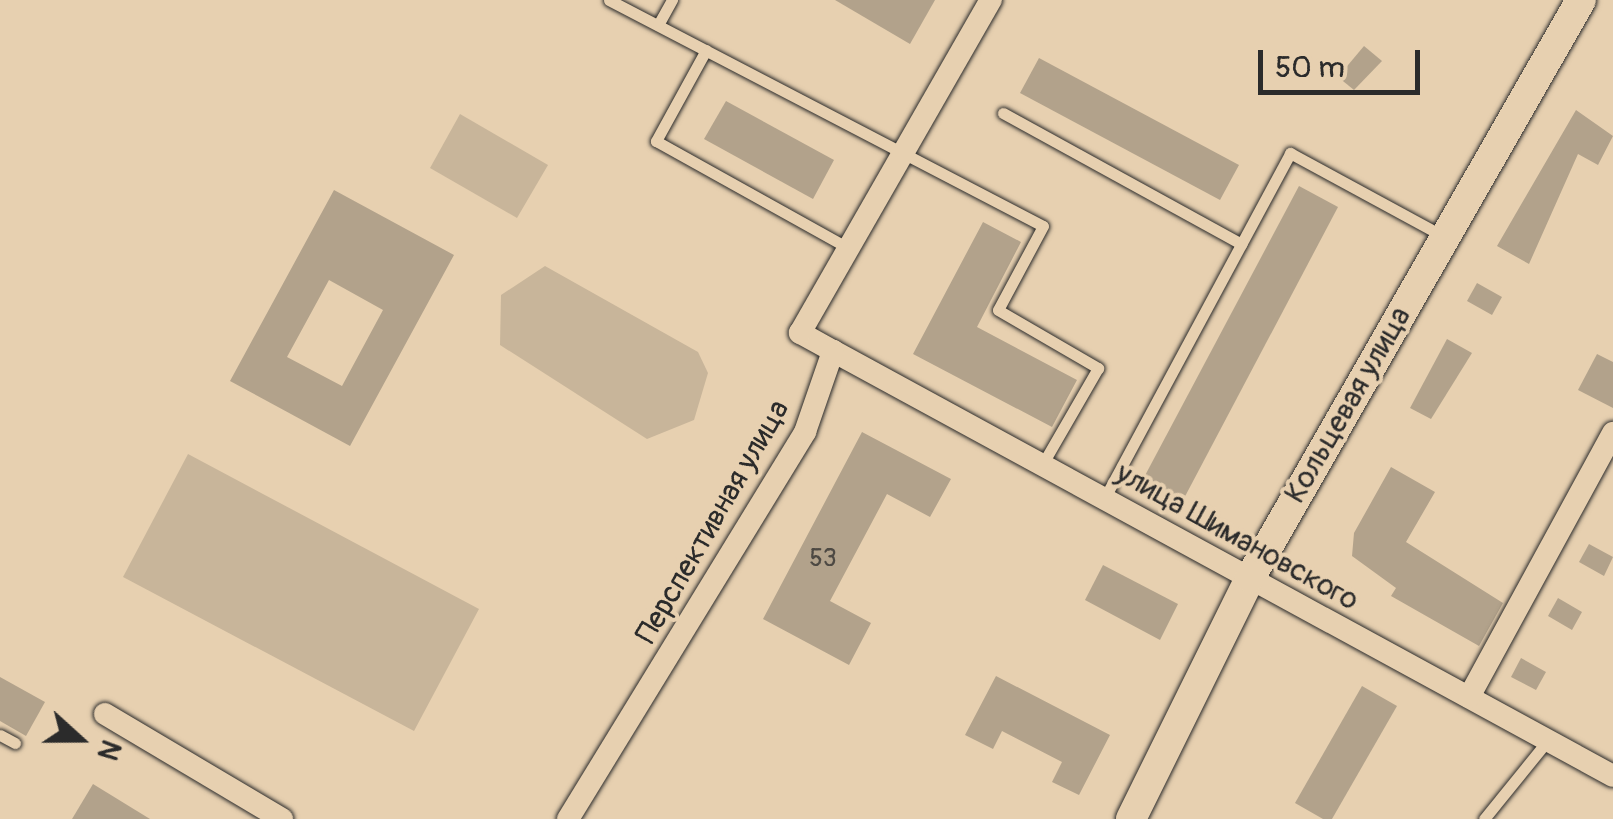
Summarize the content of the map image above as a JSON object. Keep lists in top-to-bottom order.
{
  "streets": {
    "street": ["Кольцевая улица", "Перспективная улица", "улица Шимановского"]
  },
  "crossings": [
    ["Кольцевая улица", "улица Шимановского"],
    ["Перспективная улица", "улица Шимановского"]
  ],
  "house_numbers": ["53"],
  "scale_bar": "50 m",
  "north": "right"
}
